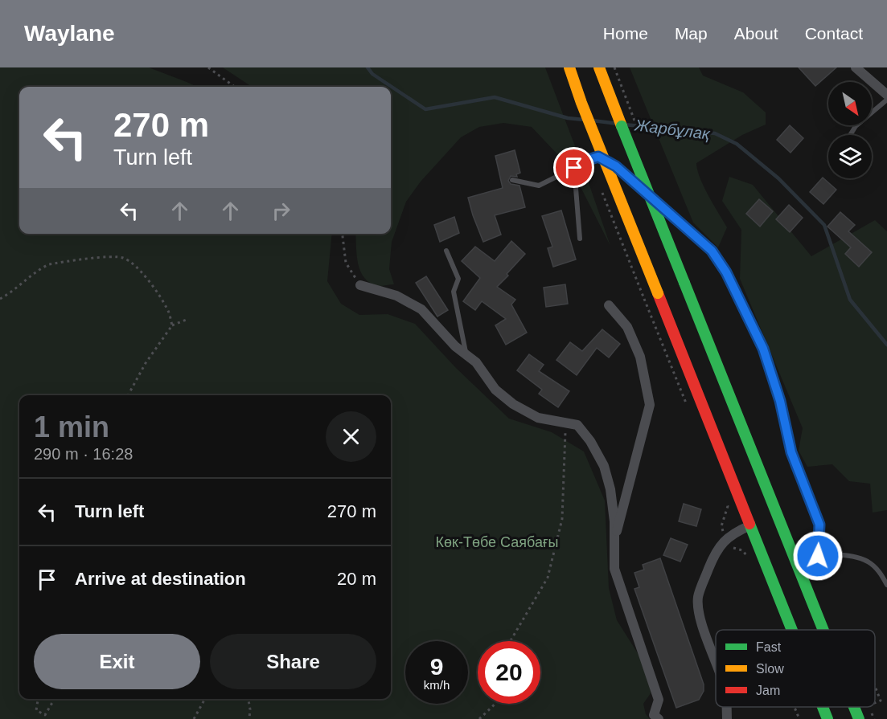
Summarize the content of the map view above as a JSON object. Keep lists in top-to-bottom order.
{
  "water": ["Жарбұлақ"],
  "parks": ["Көк-Төбе Саябағы"],
  "legend": ["Fast", "Slow", "Jam"],
  "north": "bottom right",
  "page": {
    "header": "Waylane",
    "nav": [
      "Home",
      "Map",
      "About",
      "Contact"
    ],
    "turn": ["270 m", "Turn left"],
    "heading": ["1 min", "290 m · 16:28"],
    "list": [
      {
        "name": "Turn left",
        "value": "270 m"
      },
      {
        "name": "Arrive at destination",
        "value": "20 m"
      }
    ],
    "buttons": ["Exit", "Share"],
    "speed": "9 km/h",
    "limit": "20"
  }
}
